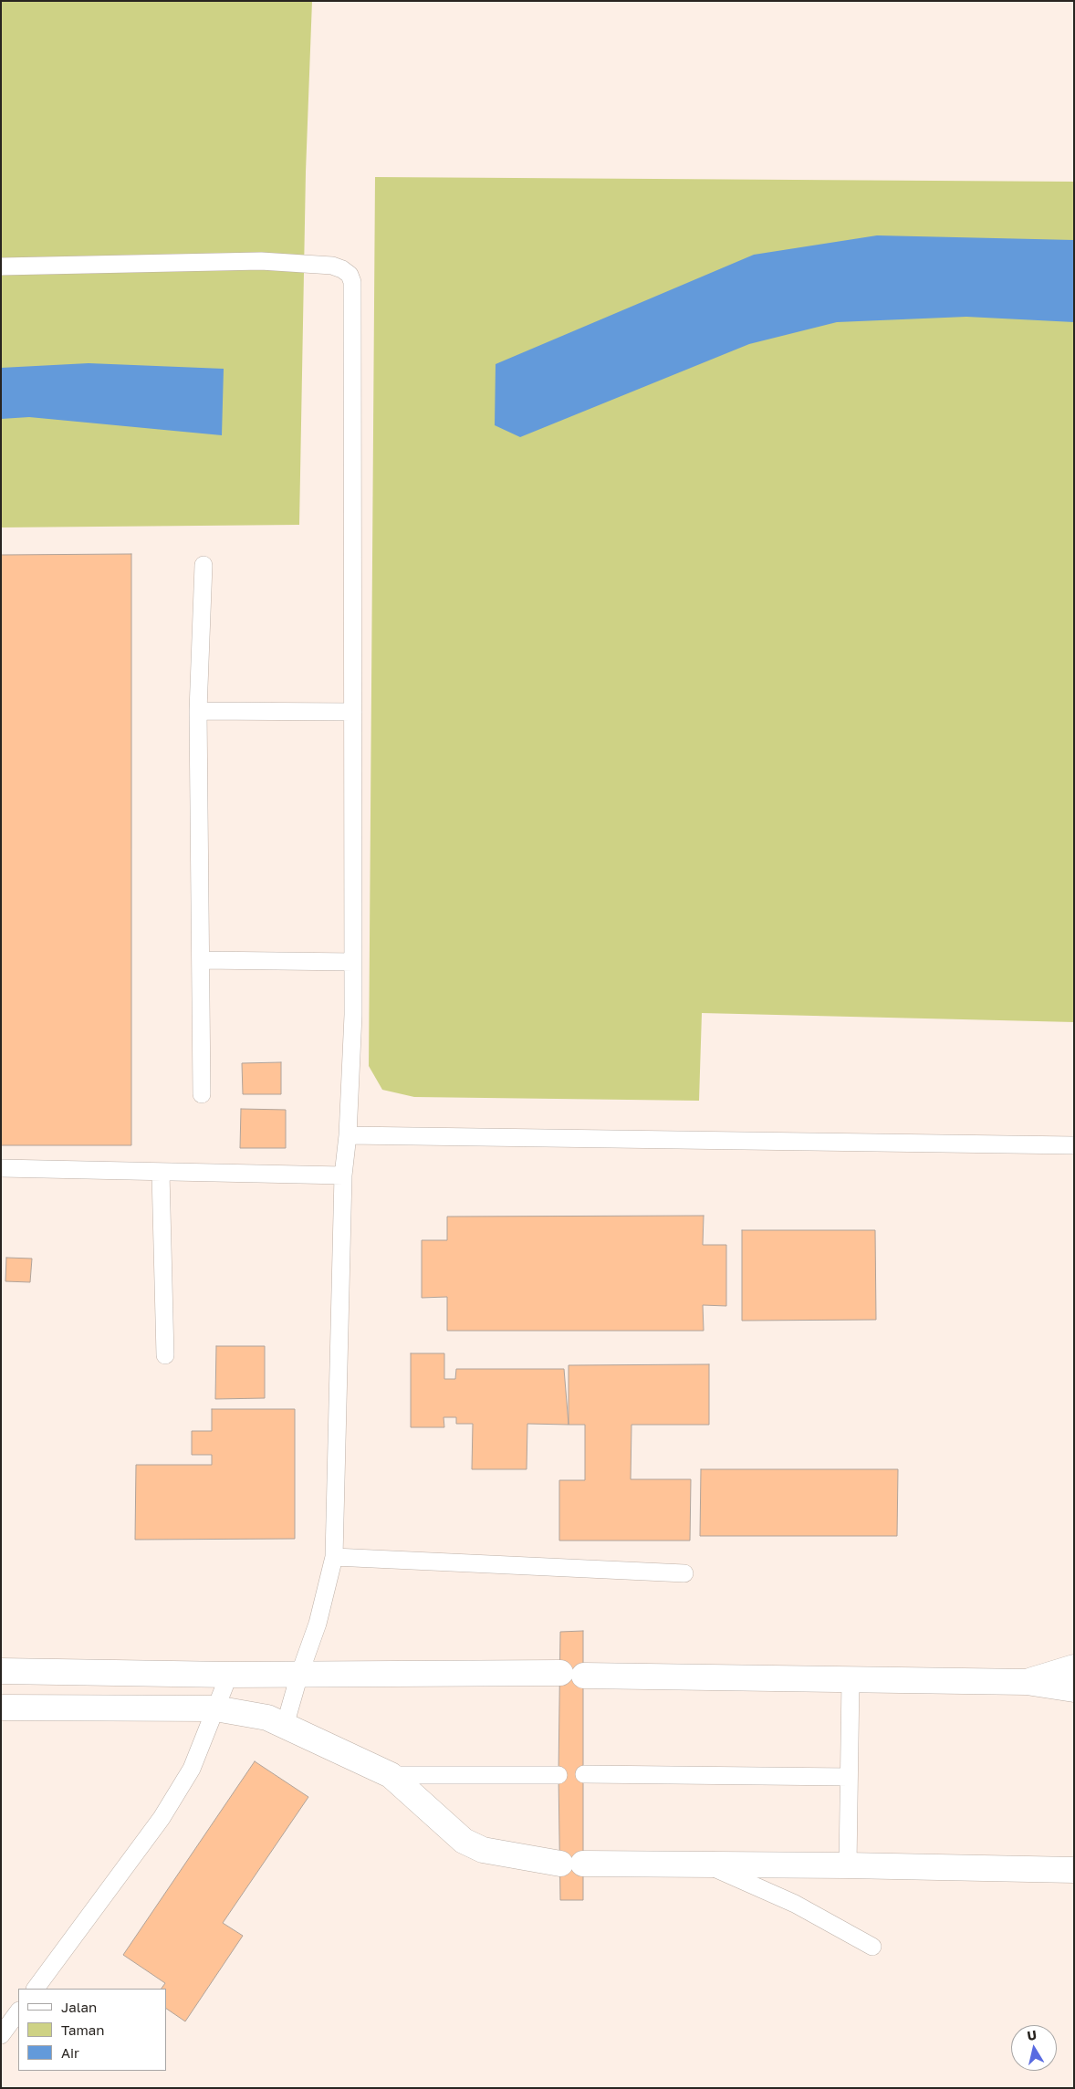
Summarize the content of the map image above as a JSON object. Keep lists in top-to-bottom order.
{
  "legend": ["Jalan", "Taman", "Air"],
  "north": "top"
}
